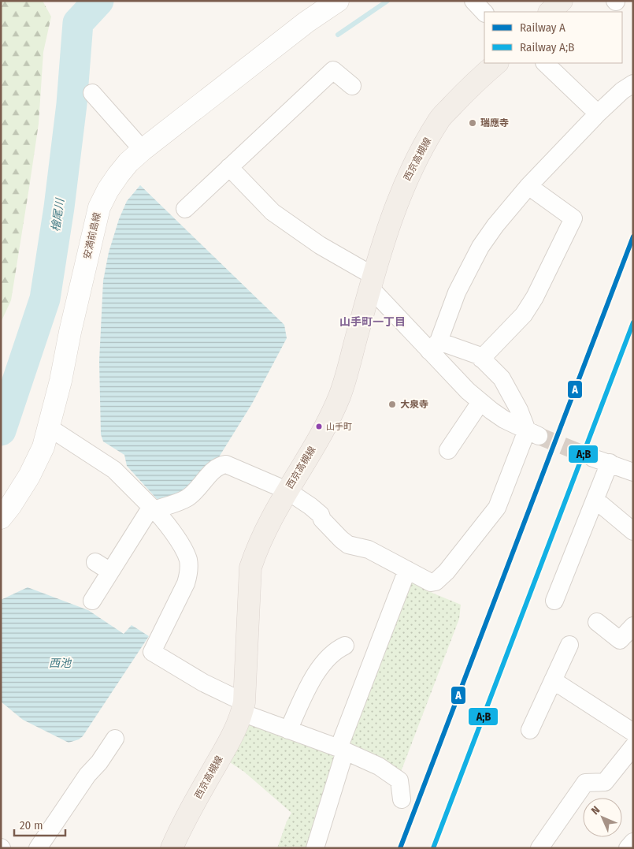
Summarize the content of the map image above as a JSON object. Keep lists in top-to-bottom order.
{
  "streets": {
    "main road": ["西京高槻線", "安満前島線"]
  },
  "districts": ["山手町一丁目"],
  "water": ["檜尾川", "西池"],
  "places": ["瑞應寺", "大泉寺", "山手町"],
  "lines": ["rail line A", "rail line A;B"],
  "legend": ["Railway A", "Railway A;B"],
  "scale_bar": "20 m",
  "north": "top left"
}
